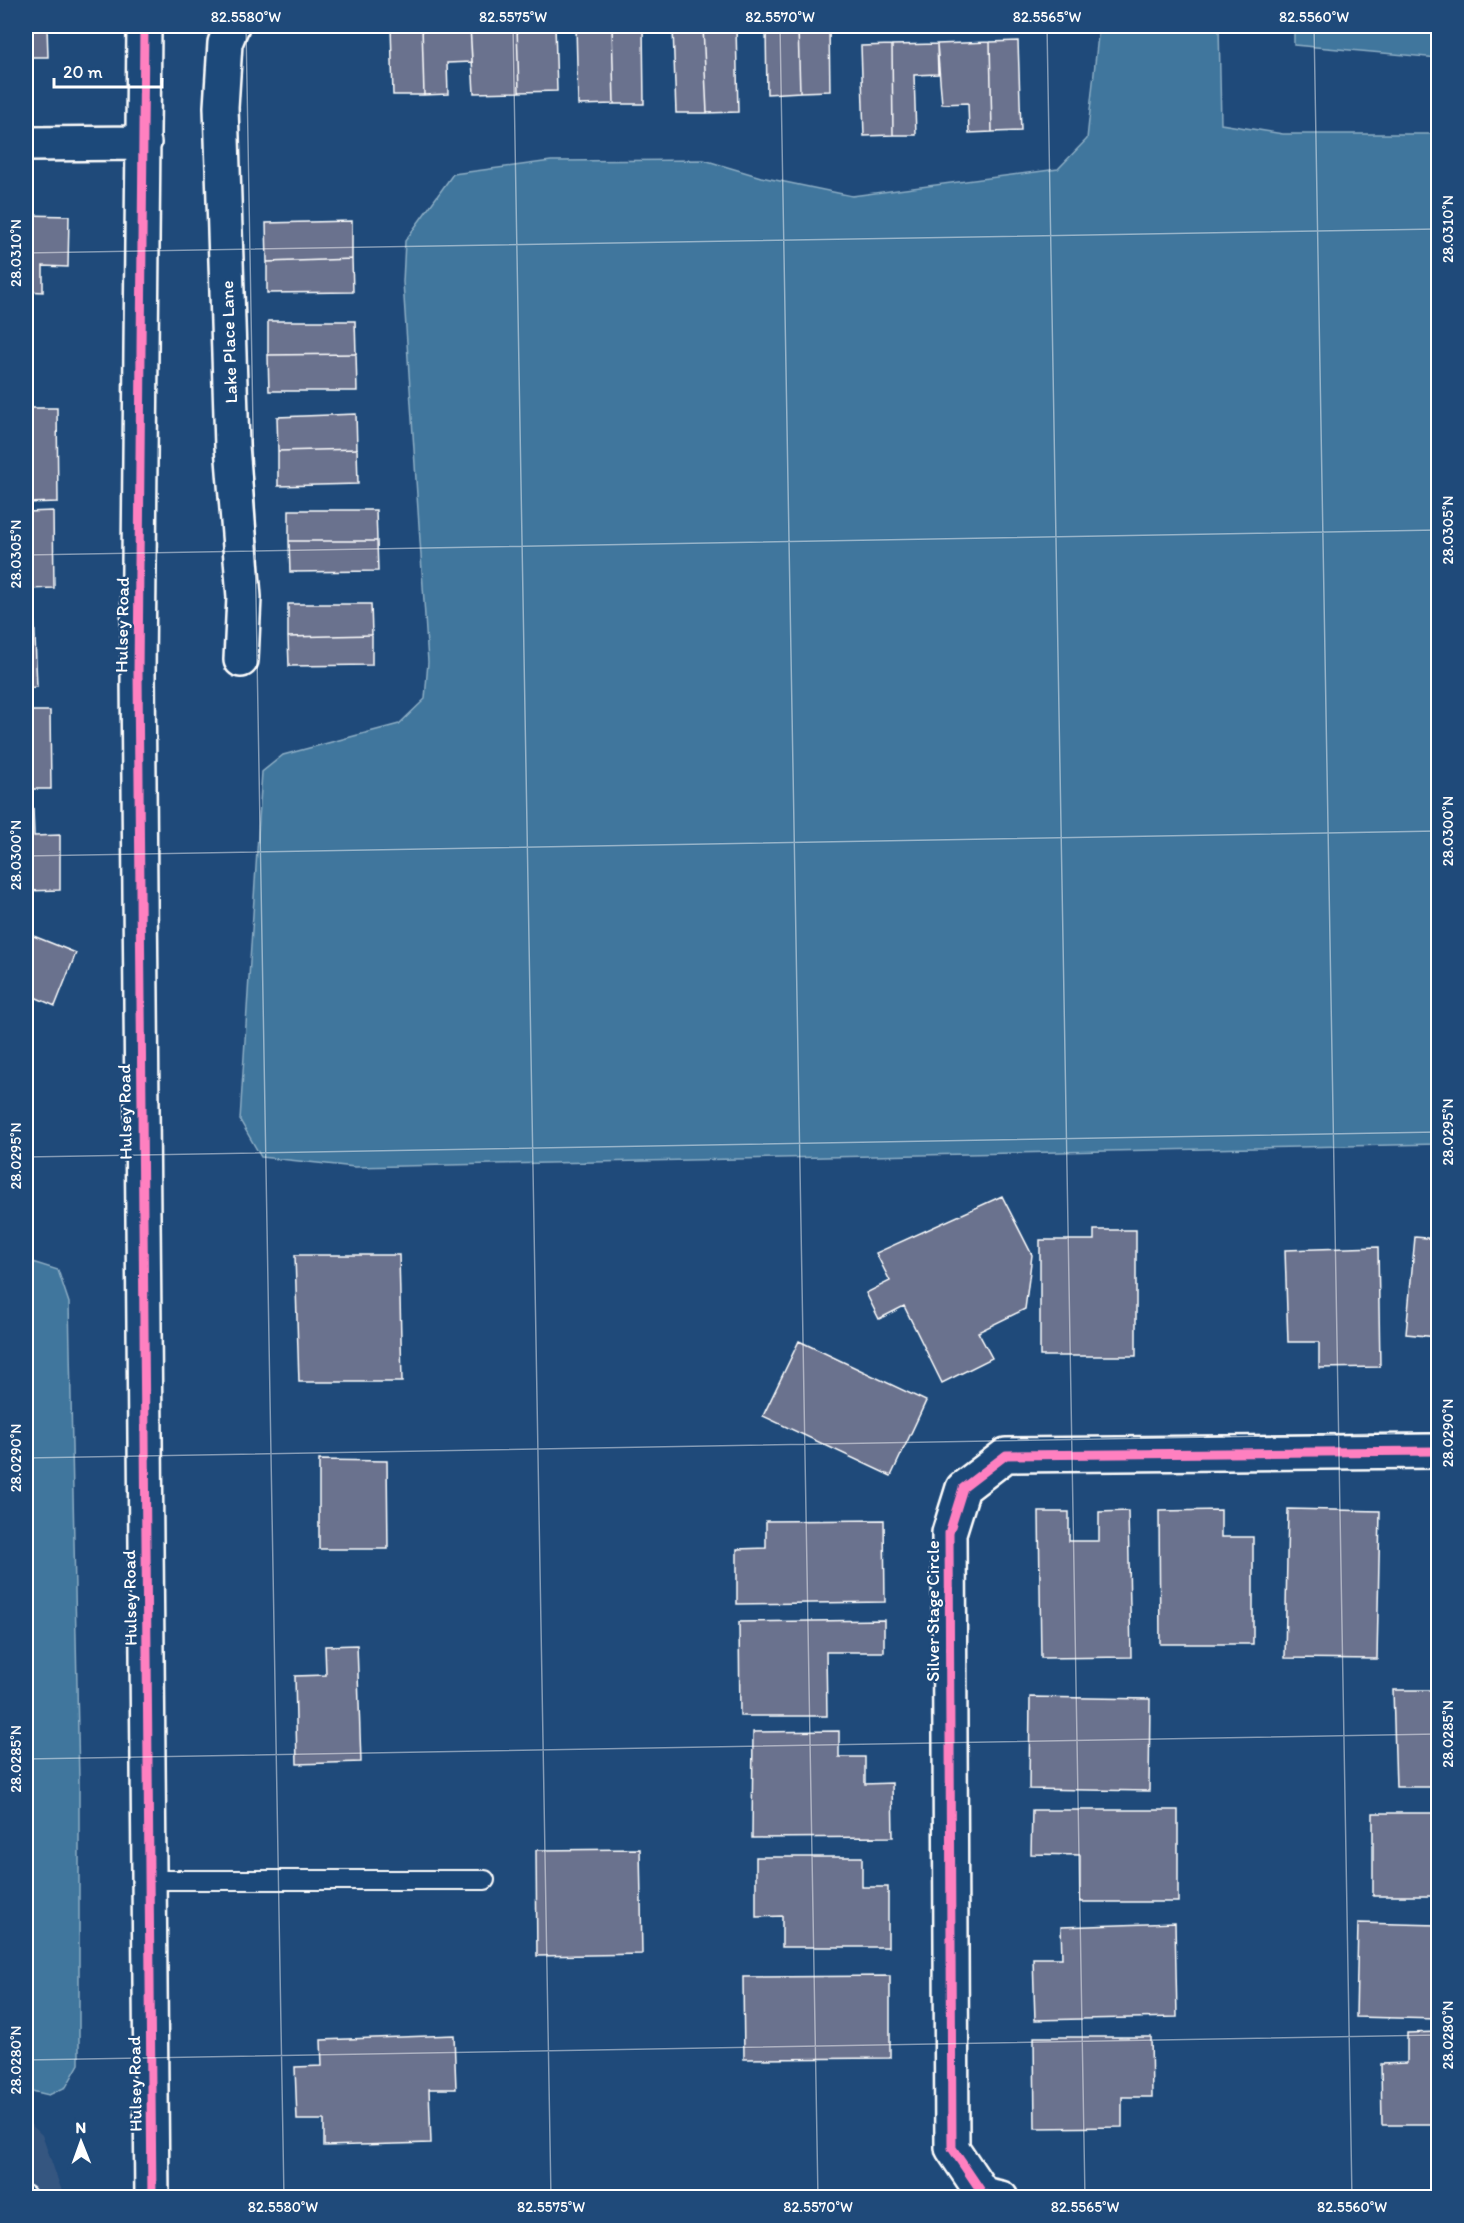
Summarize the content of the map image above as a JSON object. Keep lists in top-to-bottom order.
{
  "streets": {
    "street": ["Lake Place Lane", "Hulsey Road", "Silver Stage Circle"]
  },
  "scale_bar": "20 m",
  "north": "top",
  "coordinates": [
    "82.5580°W",
    "82.5575°W",
    "82.5570°W",
    "82.5565°W",
    "82.5560°W",
    "28.0310°N",
    "28.0305°N",
    "28.0300°N",
    "28.0295°N",
    "28.0290°N",
    "28.0285°N",
    "28.0280°N"
  ]
}
